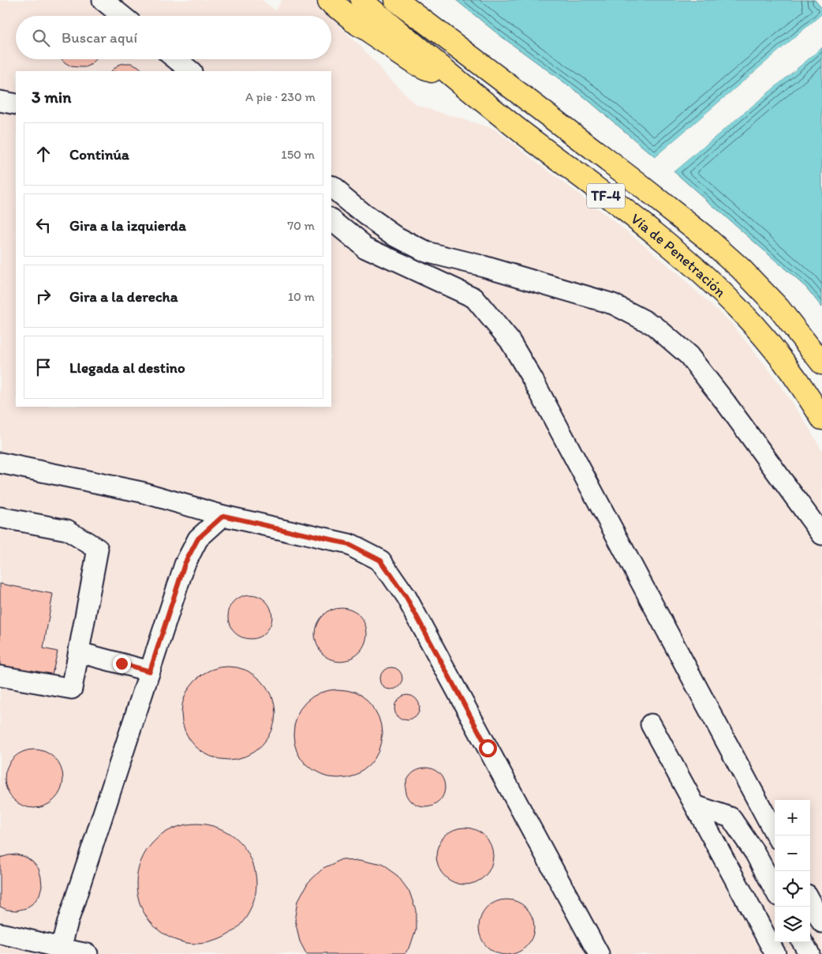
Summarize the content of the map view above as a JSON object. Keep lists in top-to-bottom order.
{
  "streets": {
    "highway": ["TF-4", "Vía de Penetración"]
  },
  "page": {
    "search": "Buscar aquí",
    "heading": ["3 min", "A pie · 230 m"],
    "list": [
      ["Continúa", "150 m"],
      ["Gira a la izquierda", "70 m"],
      ["Gira a la derecha", "10 m"],
      "Llegada al destino"
    ],
    "map_buttons": ["+", "−"]
  }
}
